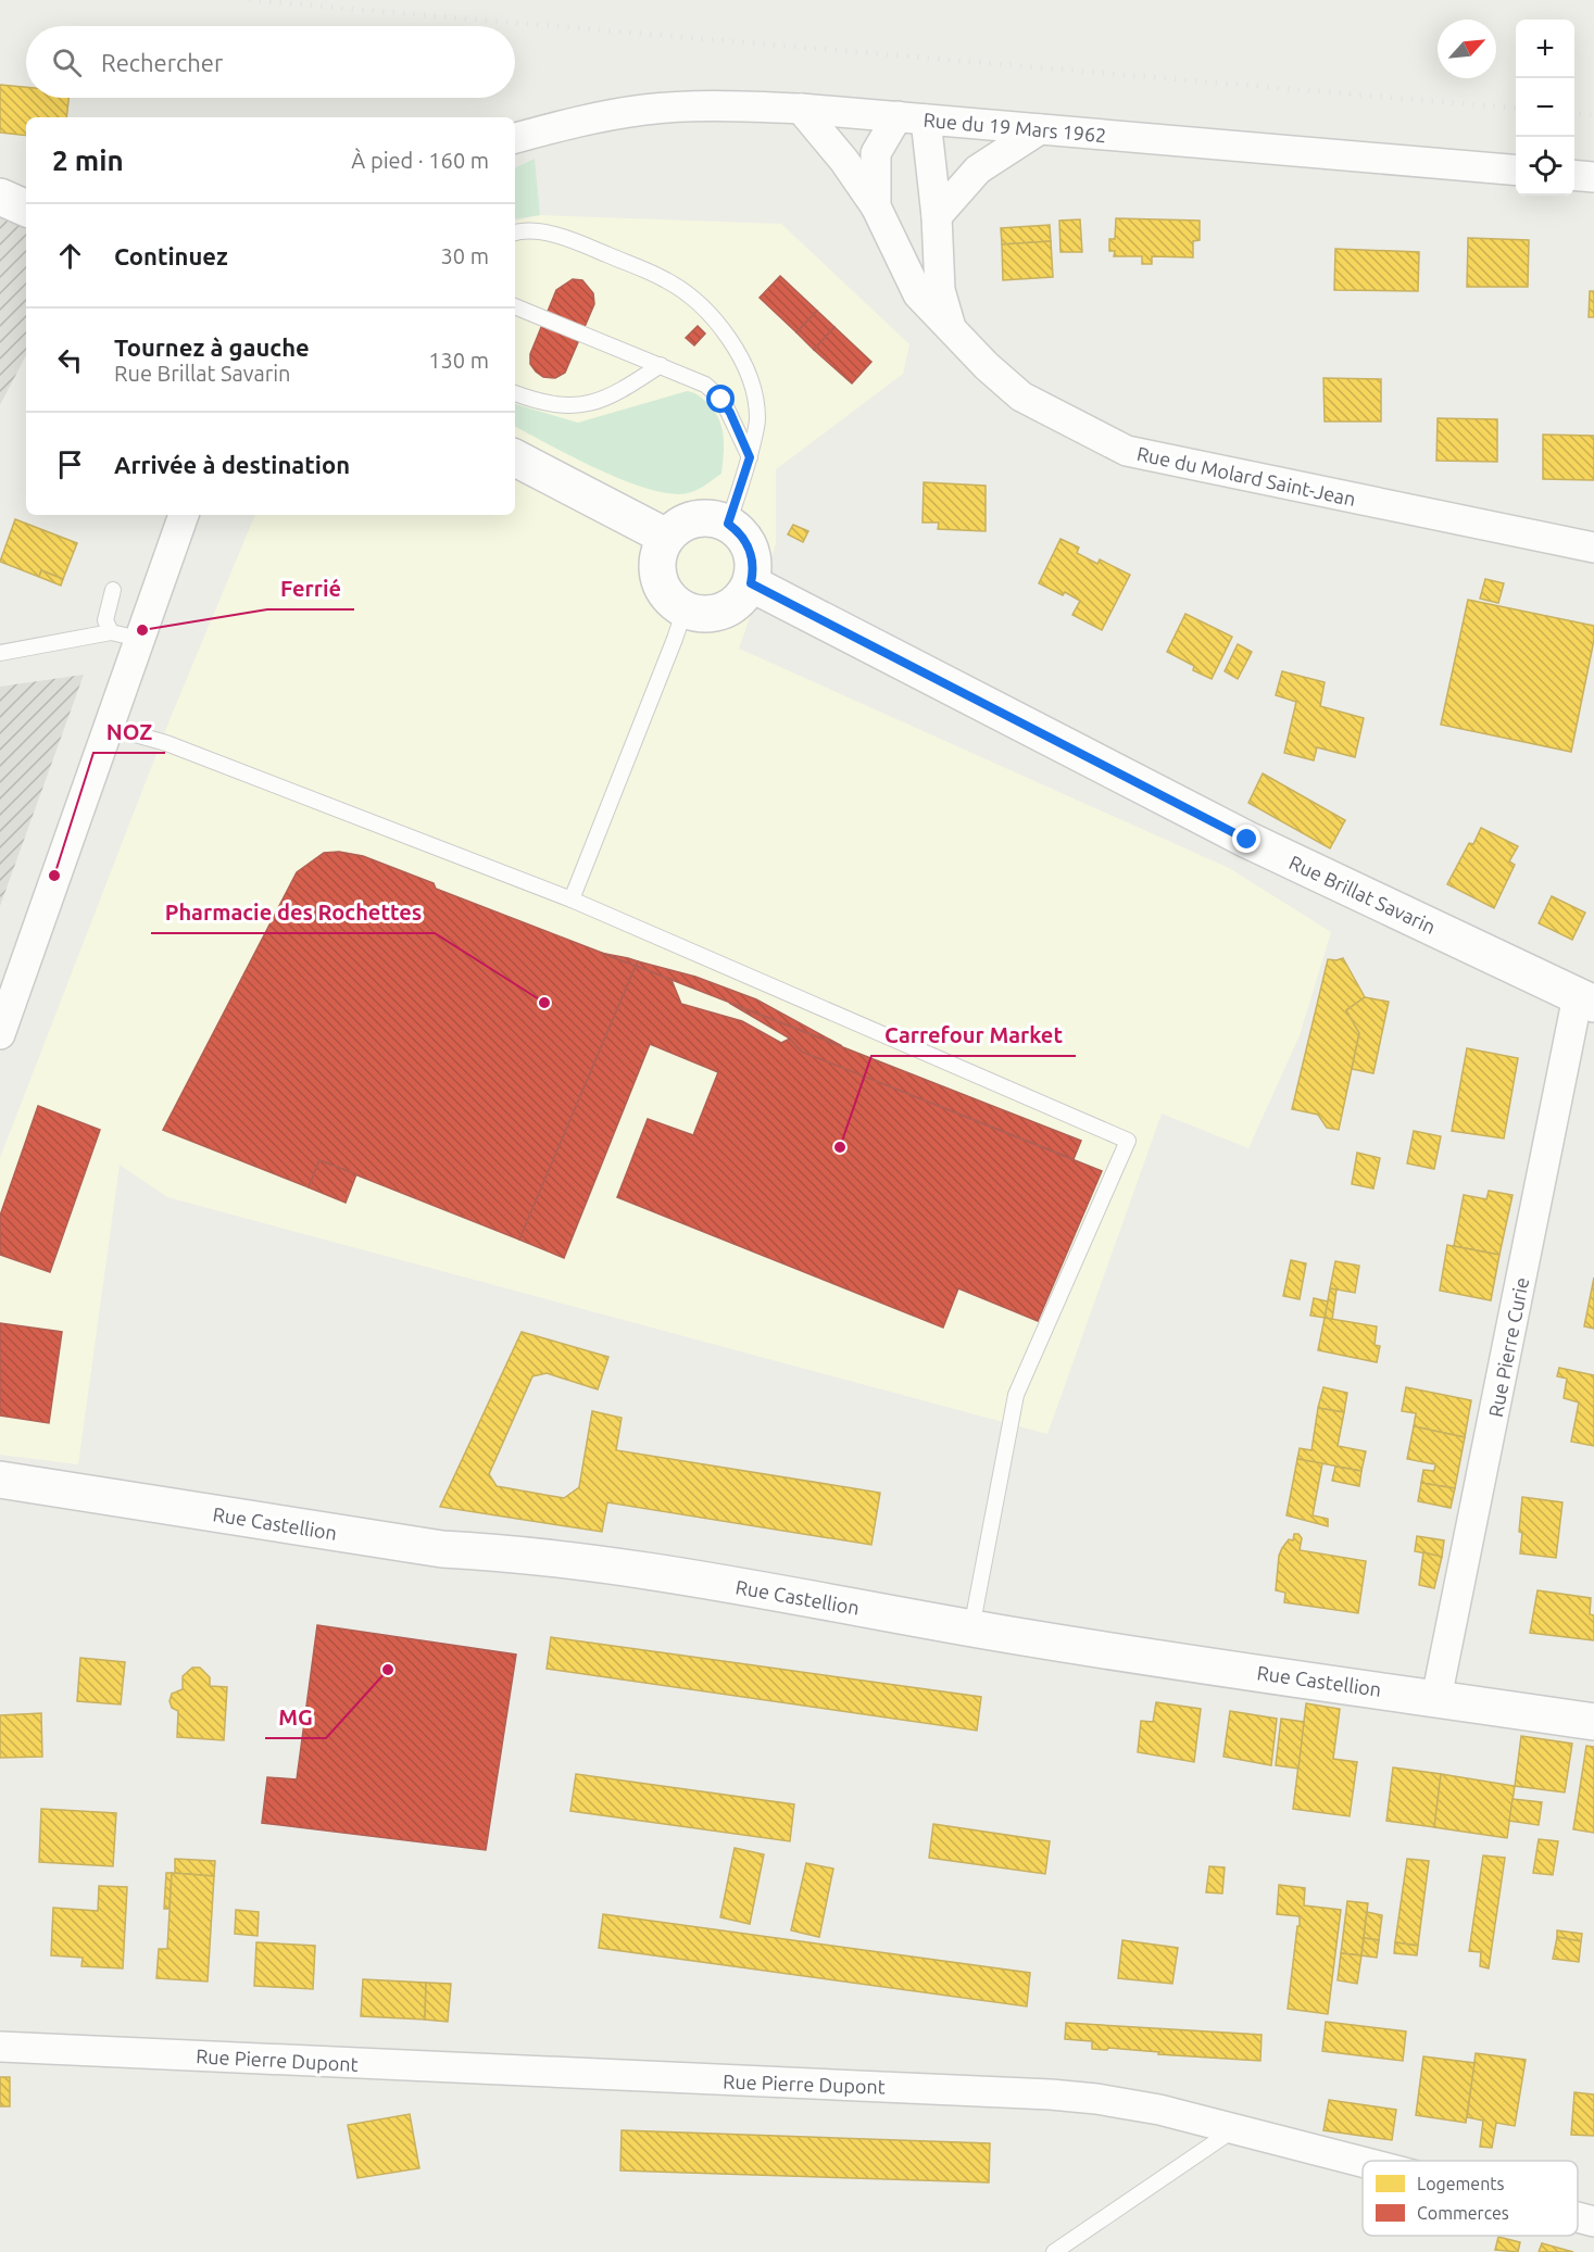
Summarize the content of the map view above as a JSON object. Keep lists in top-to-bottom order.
{
  "streets": {
    "main road": ["Rue Brillat Savarin", "Rue Castellion"],
    "street": [
      "Rue du 19 Mars 1962",
      "Rue du Molard Saint-Jean",
      "Rue Pierre Curie",
      "Rue Pierre Dupont"
    ]
  },
  "crossings": [
    ["Rue du 19 Mars 1962", "Rue du Molard Saint-Jean"],
    ["Rue Brillat Savarin", "Rue Pierre Curie"],
    ["Rue Pierre Curie", "Rue Castellion"]
  ],
  "places": [
    "Ferrié",
    "NOZ",
    "Pharmacie des Rochettes",
    "Carrefour Market",
    "MG"
  ],
  "legend": ["Logements", "Commerces"],
  "north": "top right",
  "page": {
    "map_buttons": ["+", "−"],
    "search": "Rechercher",
    "heading": ["2 min", "À pied · 160 m"],
    "list": [
      ["Continuez", "30 m"],
      ["Tournez à gauche", "Rue Brillat Savarin", "130 m"],
      "Arrivée à destination"
    ]
  }
}
